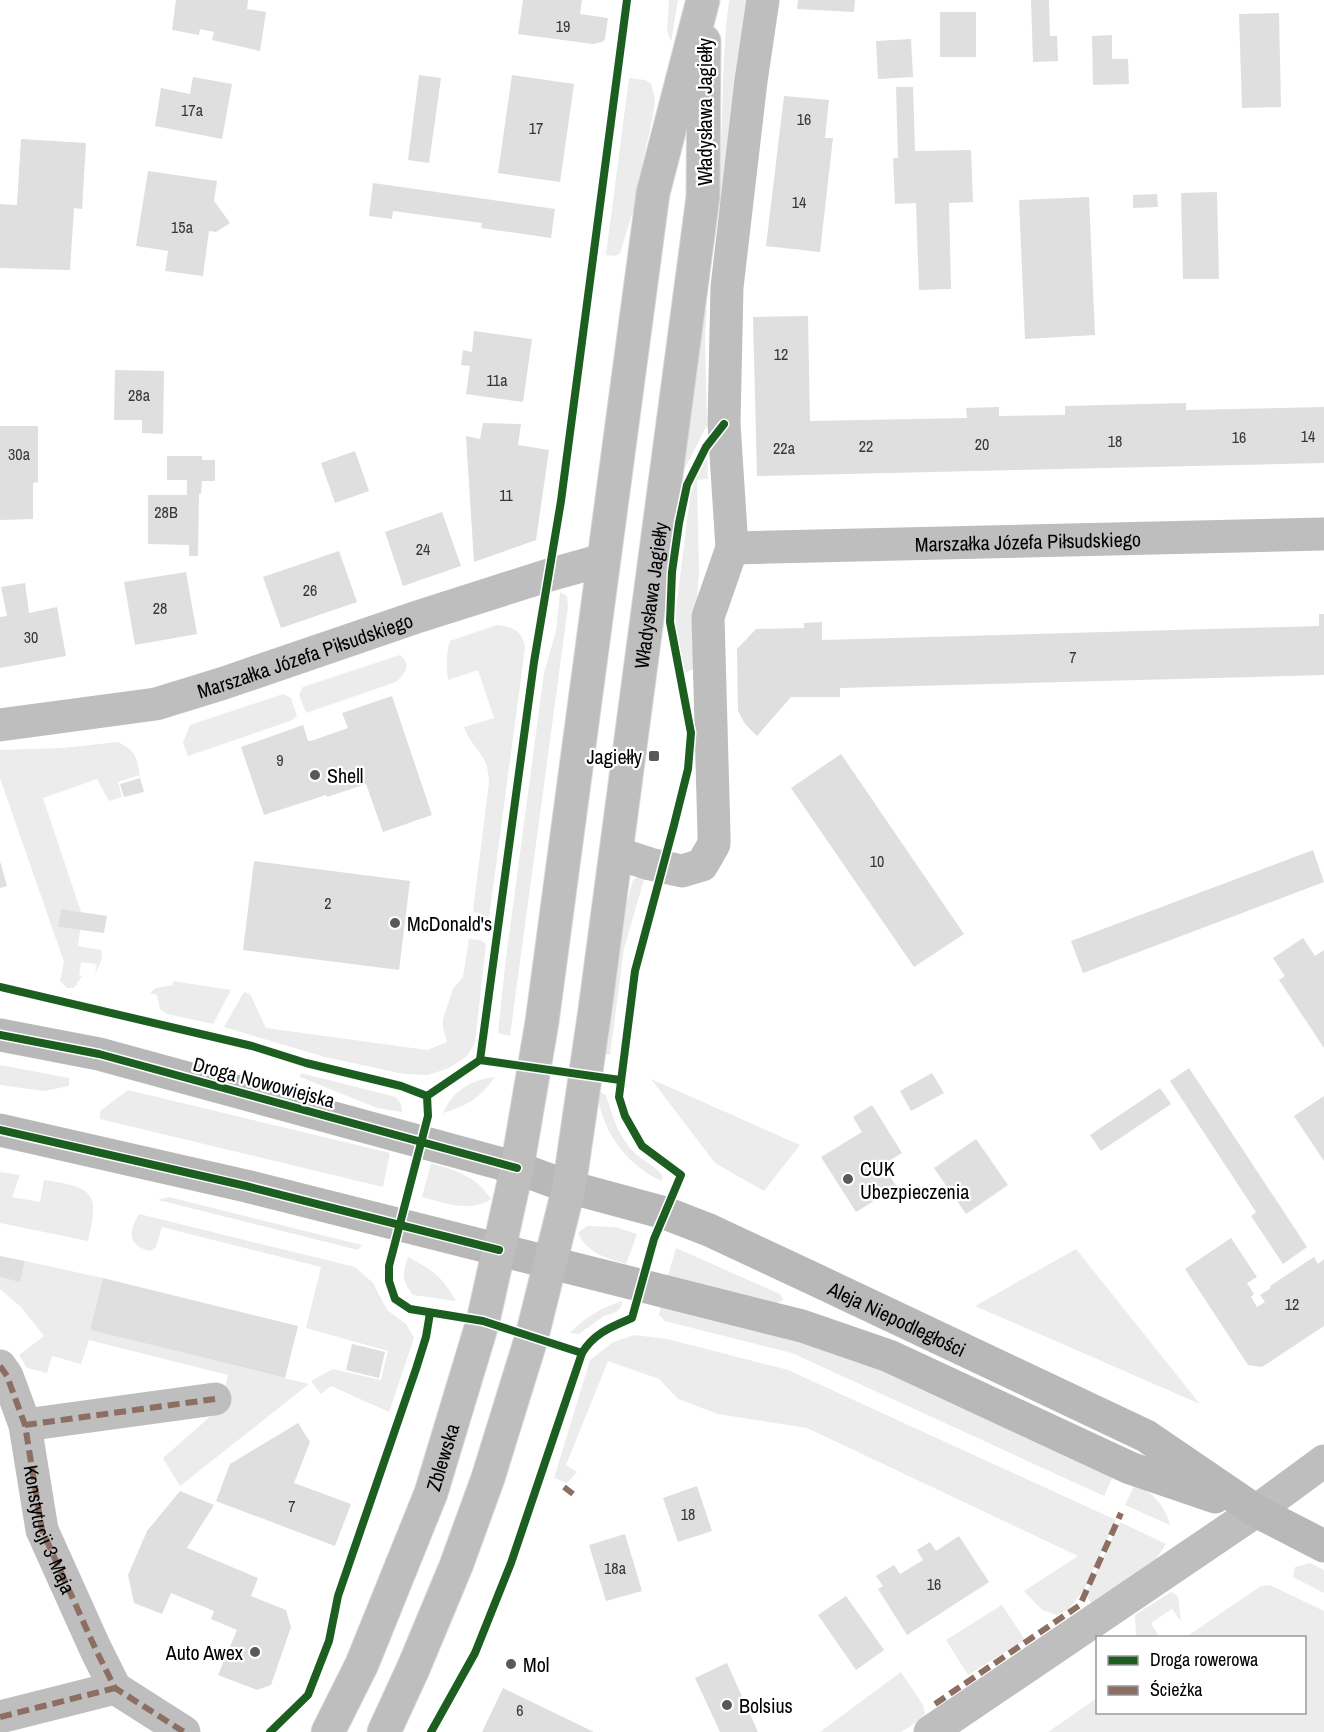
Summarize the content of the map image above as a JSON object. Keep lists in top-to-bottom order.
{
  "streets": {
    "main road": [
      "Władysława Jagiełły",
      "Marszałka Józefa Piłsudskiego",
      "Zblewska",
      "Konstytucji 3 Maja"
    ],
    "street": ["Droga Nowowiejska", "Aleja Niepodległości"]
  },
  "crossings": [
    ["Władysława Jagiełły", "Marszałka Józefa Piłsudskiego"],
    ["Władysława Jagiełły", "Droga Nowowiejska"],
    ["Władysława Jagiełły", "Aleja Niepodległości"],
    ["Władysława Jagiełły", "Zblewska"],
    ["Droga Nowowiejska", "Aleja Niepodległości"],
    ["Droga Nowowiejska", "Zblewska"],
    ["Aleja Niepodległości", "Zblewska"]
  ],
  "places": {
    "transit": ["Jagiełły"],
    "other": [
      "Shell",
      "McDonald's",
      "CUK Ubezpieczenia",
      "Auto Awex",
      "Mol",
      "Bolsius"
    ]
  },
  "house_numbers": [
    "19",
    "17a",
    "16",
    "17",
    "14",
    "15a",
    "12",
    "11a",
    "28a",
    "14",
    "16",
    "18",
    "20",
    "22",
    "22a",
    "30a",
    "11",
    "28B",
    "24",
    "26",
    "28",
    "30",
    "7",
    "9",
    "10",
    "2",
    "12",
    "7",
    "18",
    "18a",
    "16",
    "6"
  ],
  "legend": ["Droga rowerowa", "Ścieżka"]
}
